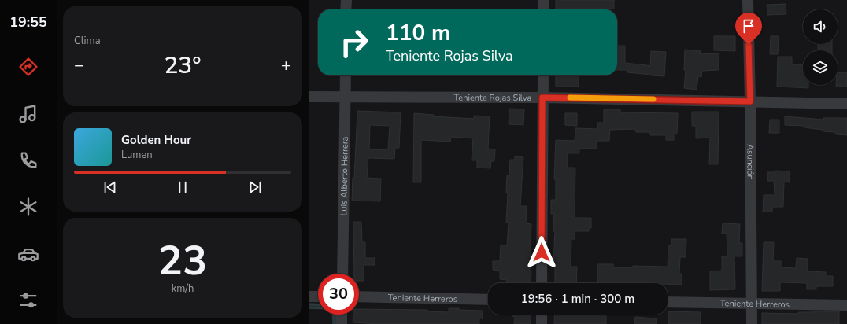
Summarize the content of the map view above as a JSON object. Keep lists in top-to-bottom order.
{
  "streets": {
    "street": [
      "Teniente Rojas Silva",
      "Asunción",
      "Luis Alberto Herrera",
      "Teniente Herreros"
    ]
  },
  "crossings": [
    ["Teniente Rojas Silva", "Asunción"],
    ["Teniente Rojas Silva", "Luis Alberto Herrera"],
    ["Asunción", "Teniente Herreros"]
  ],
  "page": {
    "tabs": "19:55",
    "tile": [
      "Clima",
      ["23", "km/h"]
    ],
    "turn": ["110 m", "Teniente Rojas Silva"],
    "heat": ["−", "23°", "+"],
    "song": ["Golden Hour", "Lumen"],
    "limit": "30",
    "trip": "19:56 · 1 min · 300 m"
  }
}
